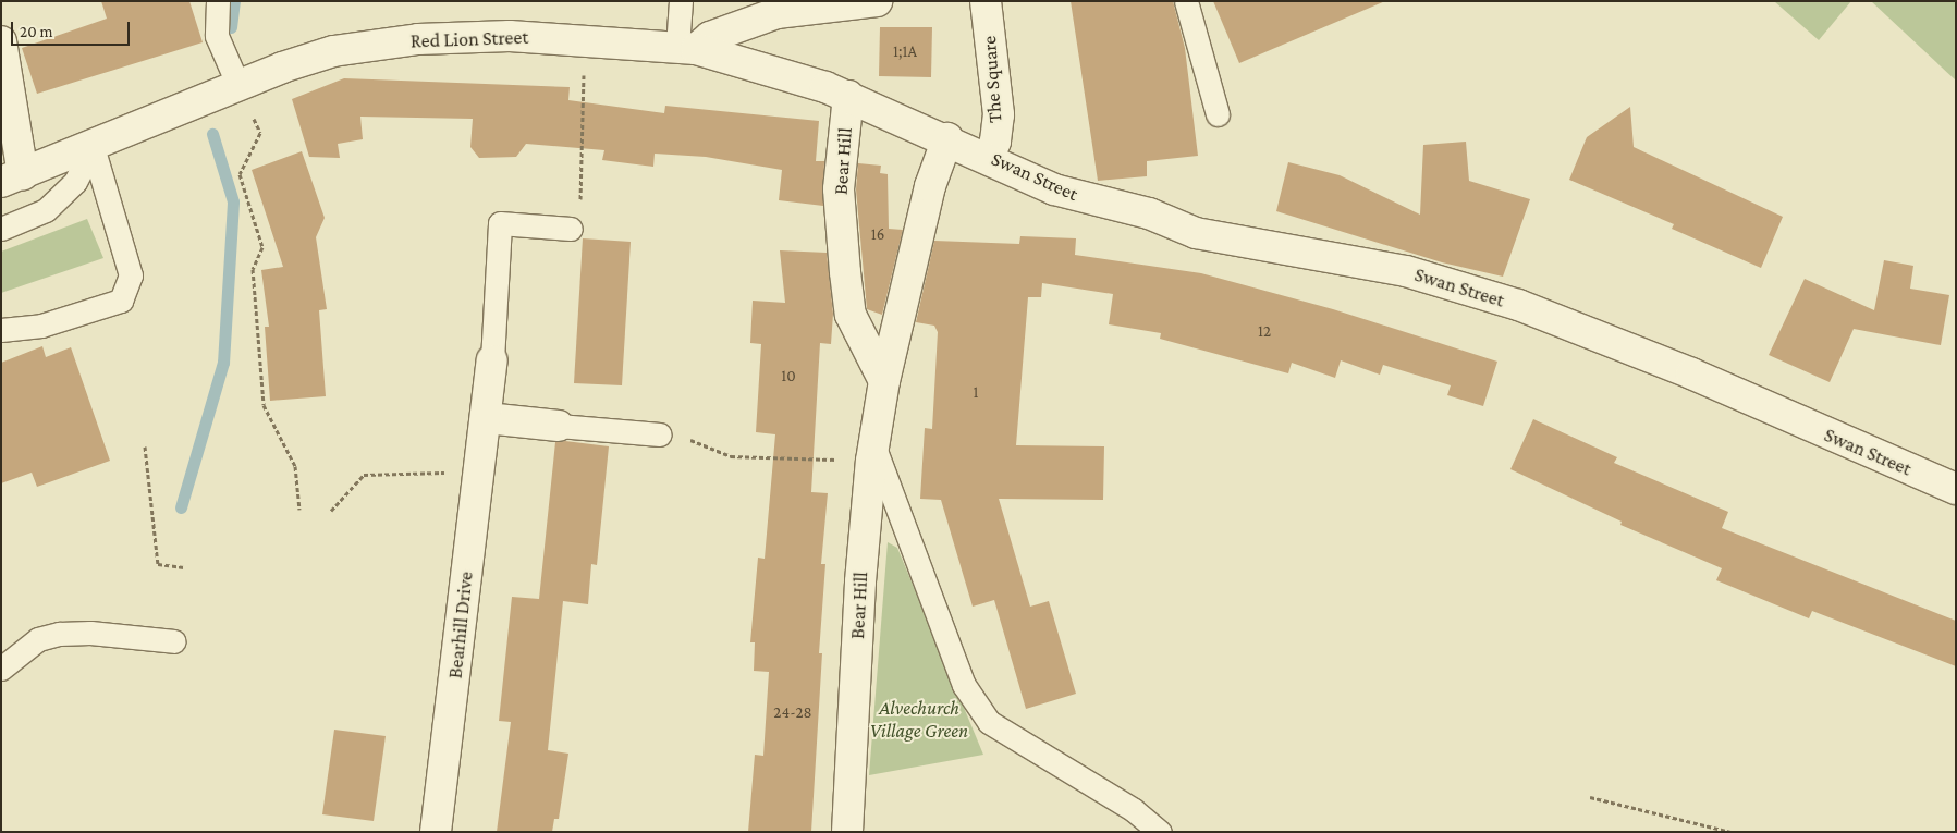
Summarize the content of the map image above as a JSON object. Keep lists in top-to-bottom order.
{
  "streets": {
    "street": [
      "Red Lion Street",
      "The Square",
      "Bear Hill",
      "Swan Street",
      "Bearhill Drive"
    ]
  },
  "crossings": [
    ["Red Lion Street", "Bear Hill"],
    ["Red Lion Street", "Swan Street"],
    ["The Square", "Swan Street"],
    ["Bear Hill", "Swan Street"]
  ],
  "parks": ["Alvechurch Village Green"],
  "house_numbers": [
    "1;1A",
    "16",
    "12",
    "10",
    "1",
    "24-28"
  ],
  "scale_bar": "20 m"
}
